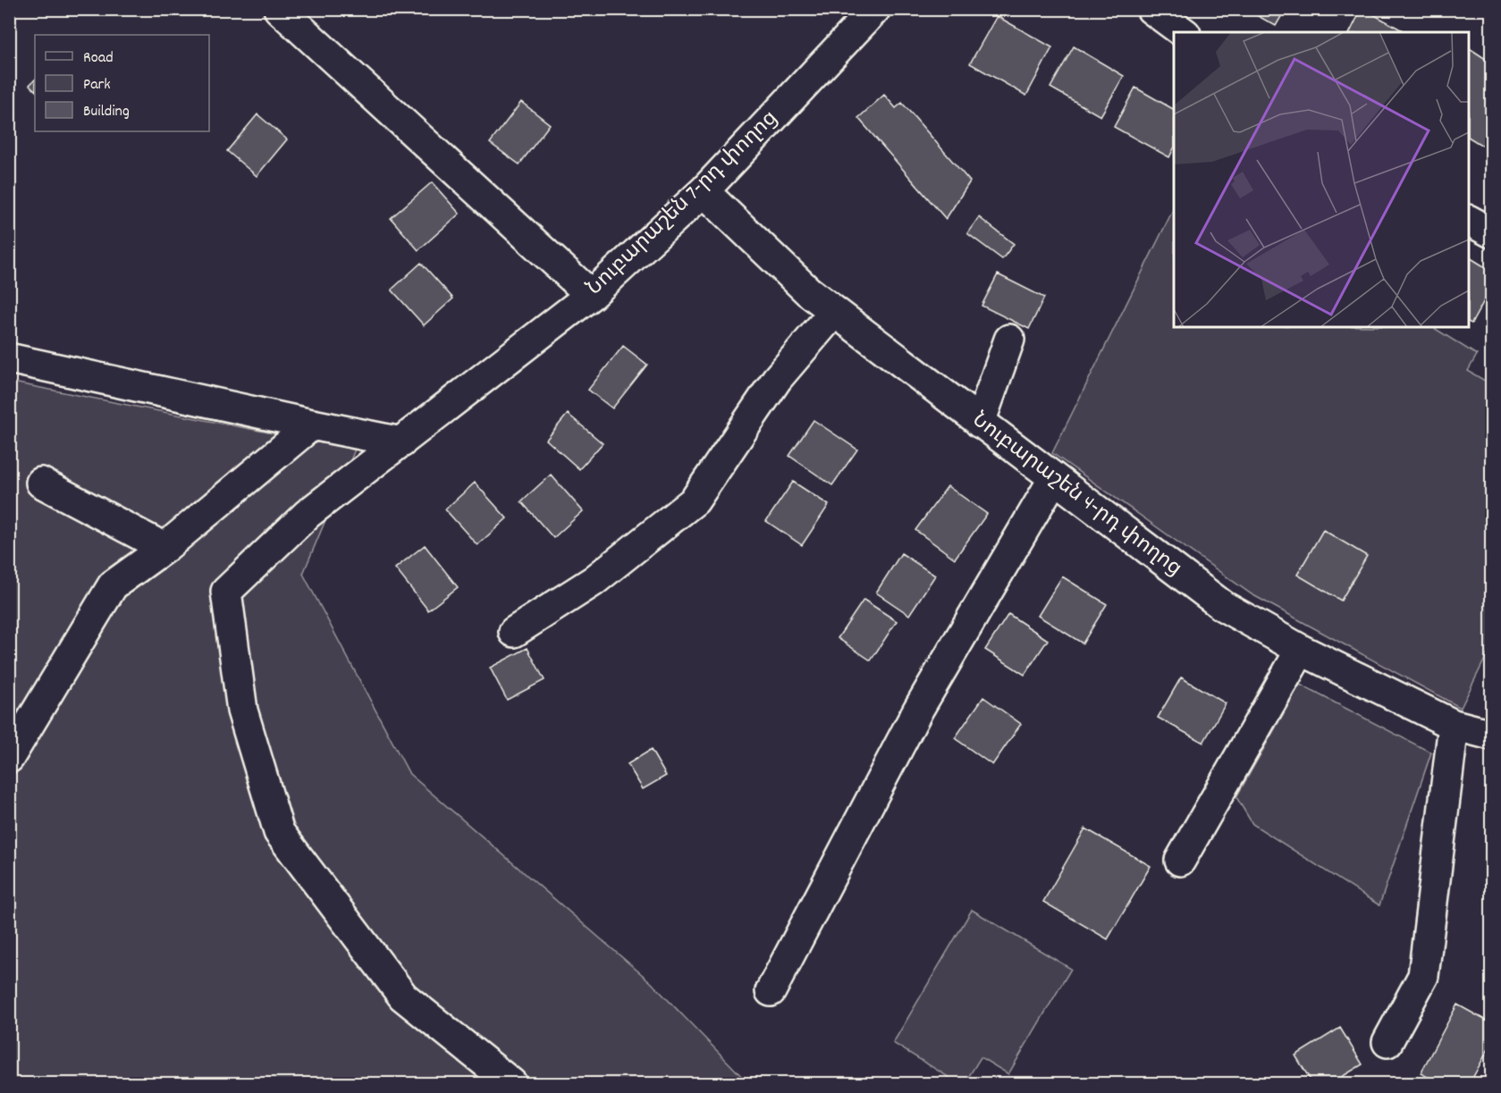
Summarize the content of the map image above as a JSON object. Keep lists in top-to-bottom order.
{
  "streets": {
    "street": ["Նուբարաշեն 7-րդ փողոց", "Նուբարաշեն 4-րդ փողոց"]
  },
  "crossings": [
    ["Նուբարաշեն 7-րդ փողոց", "Նուբարաշեն 4-րդ փողոց"]
  ],
  "legend": ["Road", "Park", "Building"]
}
